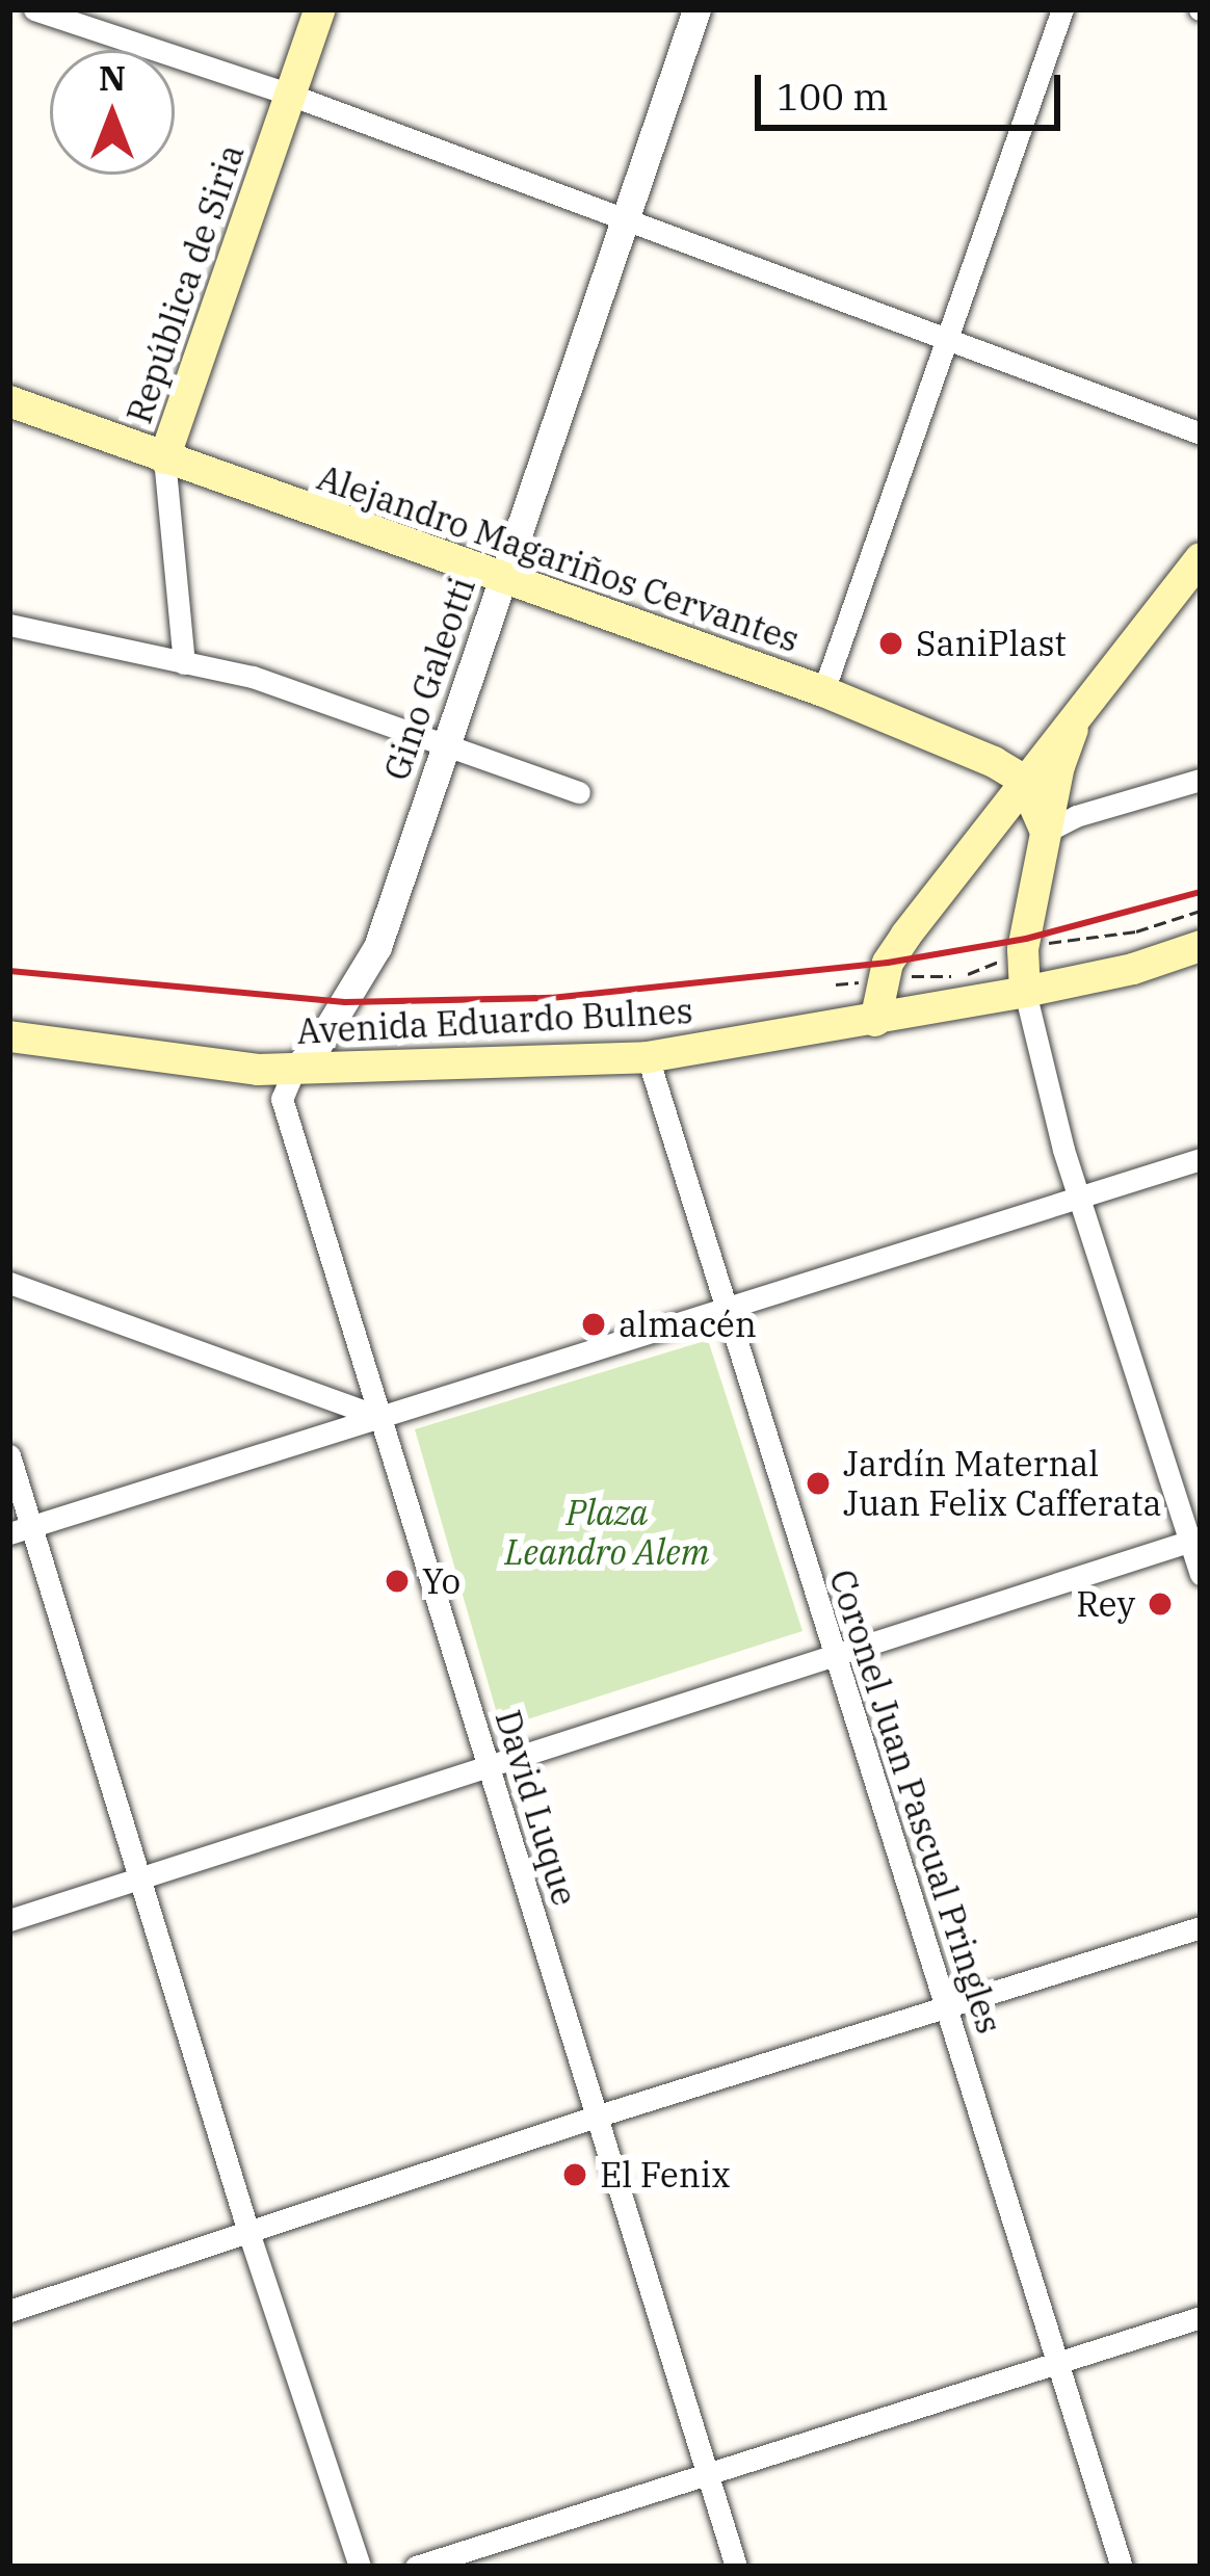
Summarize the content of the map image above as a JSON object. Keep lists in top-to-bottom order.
{
  "streets": {
    "main road": ["República de Siria", "Alejandro Magariños Cervantes", "Avenida Eduardo Bulnes"],
    "street": ["Gino Galeotti", "Coronel Juan Pascual Pringles", "David Luque"]
  },
  "crossings": [
    ["República de Siria", "Alejandro Magariños Cervantes"],
    ["Alejandro Magariños Cervantes", "Gino Galeotti"],
    ["Gino Galeotti", "Avenida Eduardo Bulnes"],
    ["Gino Galeotti", "David Luque"],
    ["Avenida Eduardo Bulnes", "Coronel Juan Pascual Pringles"],
    ["Avenida Eduardo Bulnes", "David Luque"]
  ],
  "parks": ["Plaza Leandro Alem"],
  "places": [
    "SaniPlast",
    "almacén",
    "Jardín Maternal Juan Felix Cafferata",
    "Yo",
    "Rey",
    "El Fenix"
  ],
  "scale_bar": "100 m",
  "north": "top"
}
